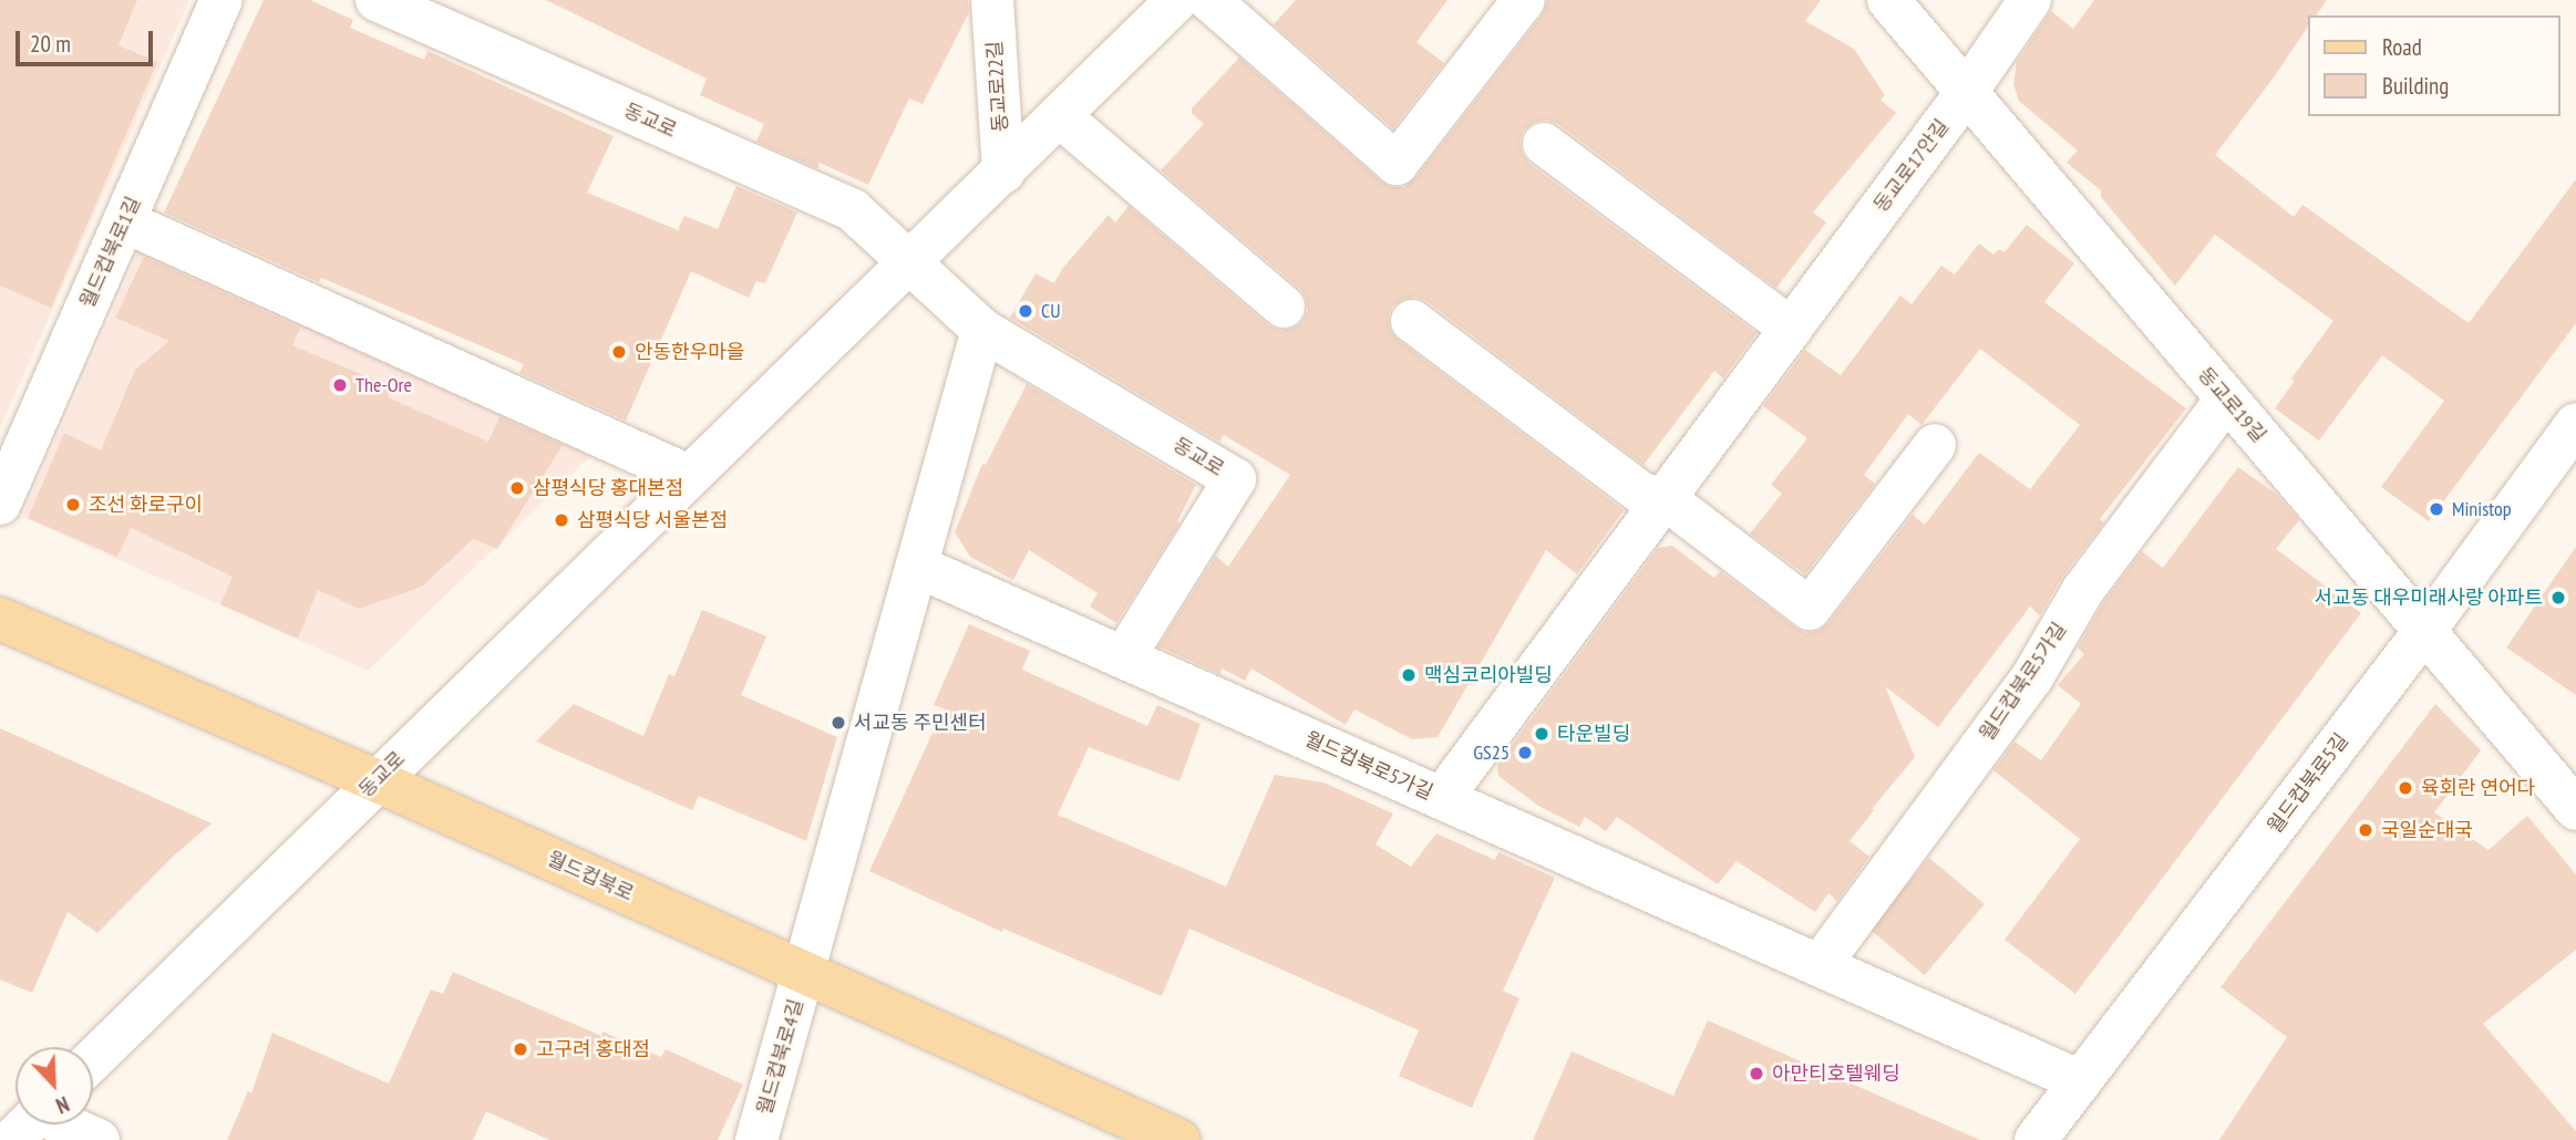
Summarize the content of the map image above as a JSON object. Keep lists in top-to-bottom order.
{
  "streets": {
    "main road": ["월드컵북로"],
    "street": [
      "동교로22길",
      "동교로",
      "동교로17안길",
      "월드컵북로1길",
      "동교로19길",
      "월드컵북로5가길",
      "월드컵북로5길",
      "월드컵북로4길"
    ]
  },
  "crossings": [
    ["동교로22길", "동교로"],
    ["동교로", "월드컵북로5가길"],
    ["동교로", "월드컵북로"],
    ["동교로17안길", "동교로19길"],
    ["동교로17안길", "월드컵북로5가길"],
    ["동교로19길", "월드컵북로5가길"],
    ["동교로19길", "월드컵북로5길"],
    ["월드컵북로5가길", "월드컵북로5길"],
    ["월드컵북로", "월드컵북로4길"]
  ],
  "places": [
    "CU",
    "안동한우마을",
    "The-Ore",
    "삼평식당 홍대본점",
    "조선 화로구이",
    "Ministop",
    "삼평식당 서울본점",
    "서교동 대우미래사랑 아파트",
    "맥심코리아빌딩",
    "서교동 주민센터",
    "타운빌딩",
    "GS25",
    "육회란 연어다",
    "국일순대국",
    "고구려 홍대점",
    "아만티호텔웨딩"
  ],
  "legend": ["Road", "Building"],
  "scale_bar": "20 m",
  "north": "bottom right"
}
